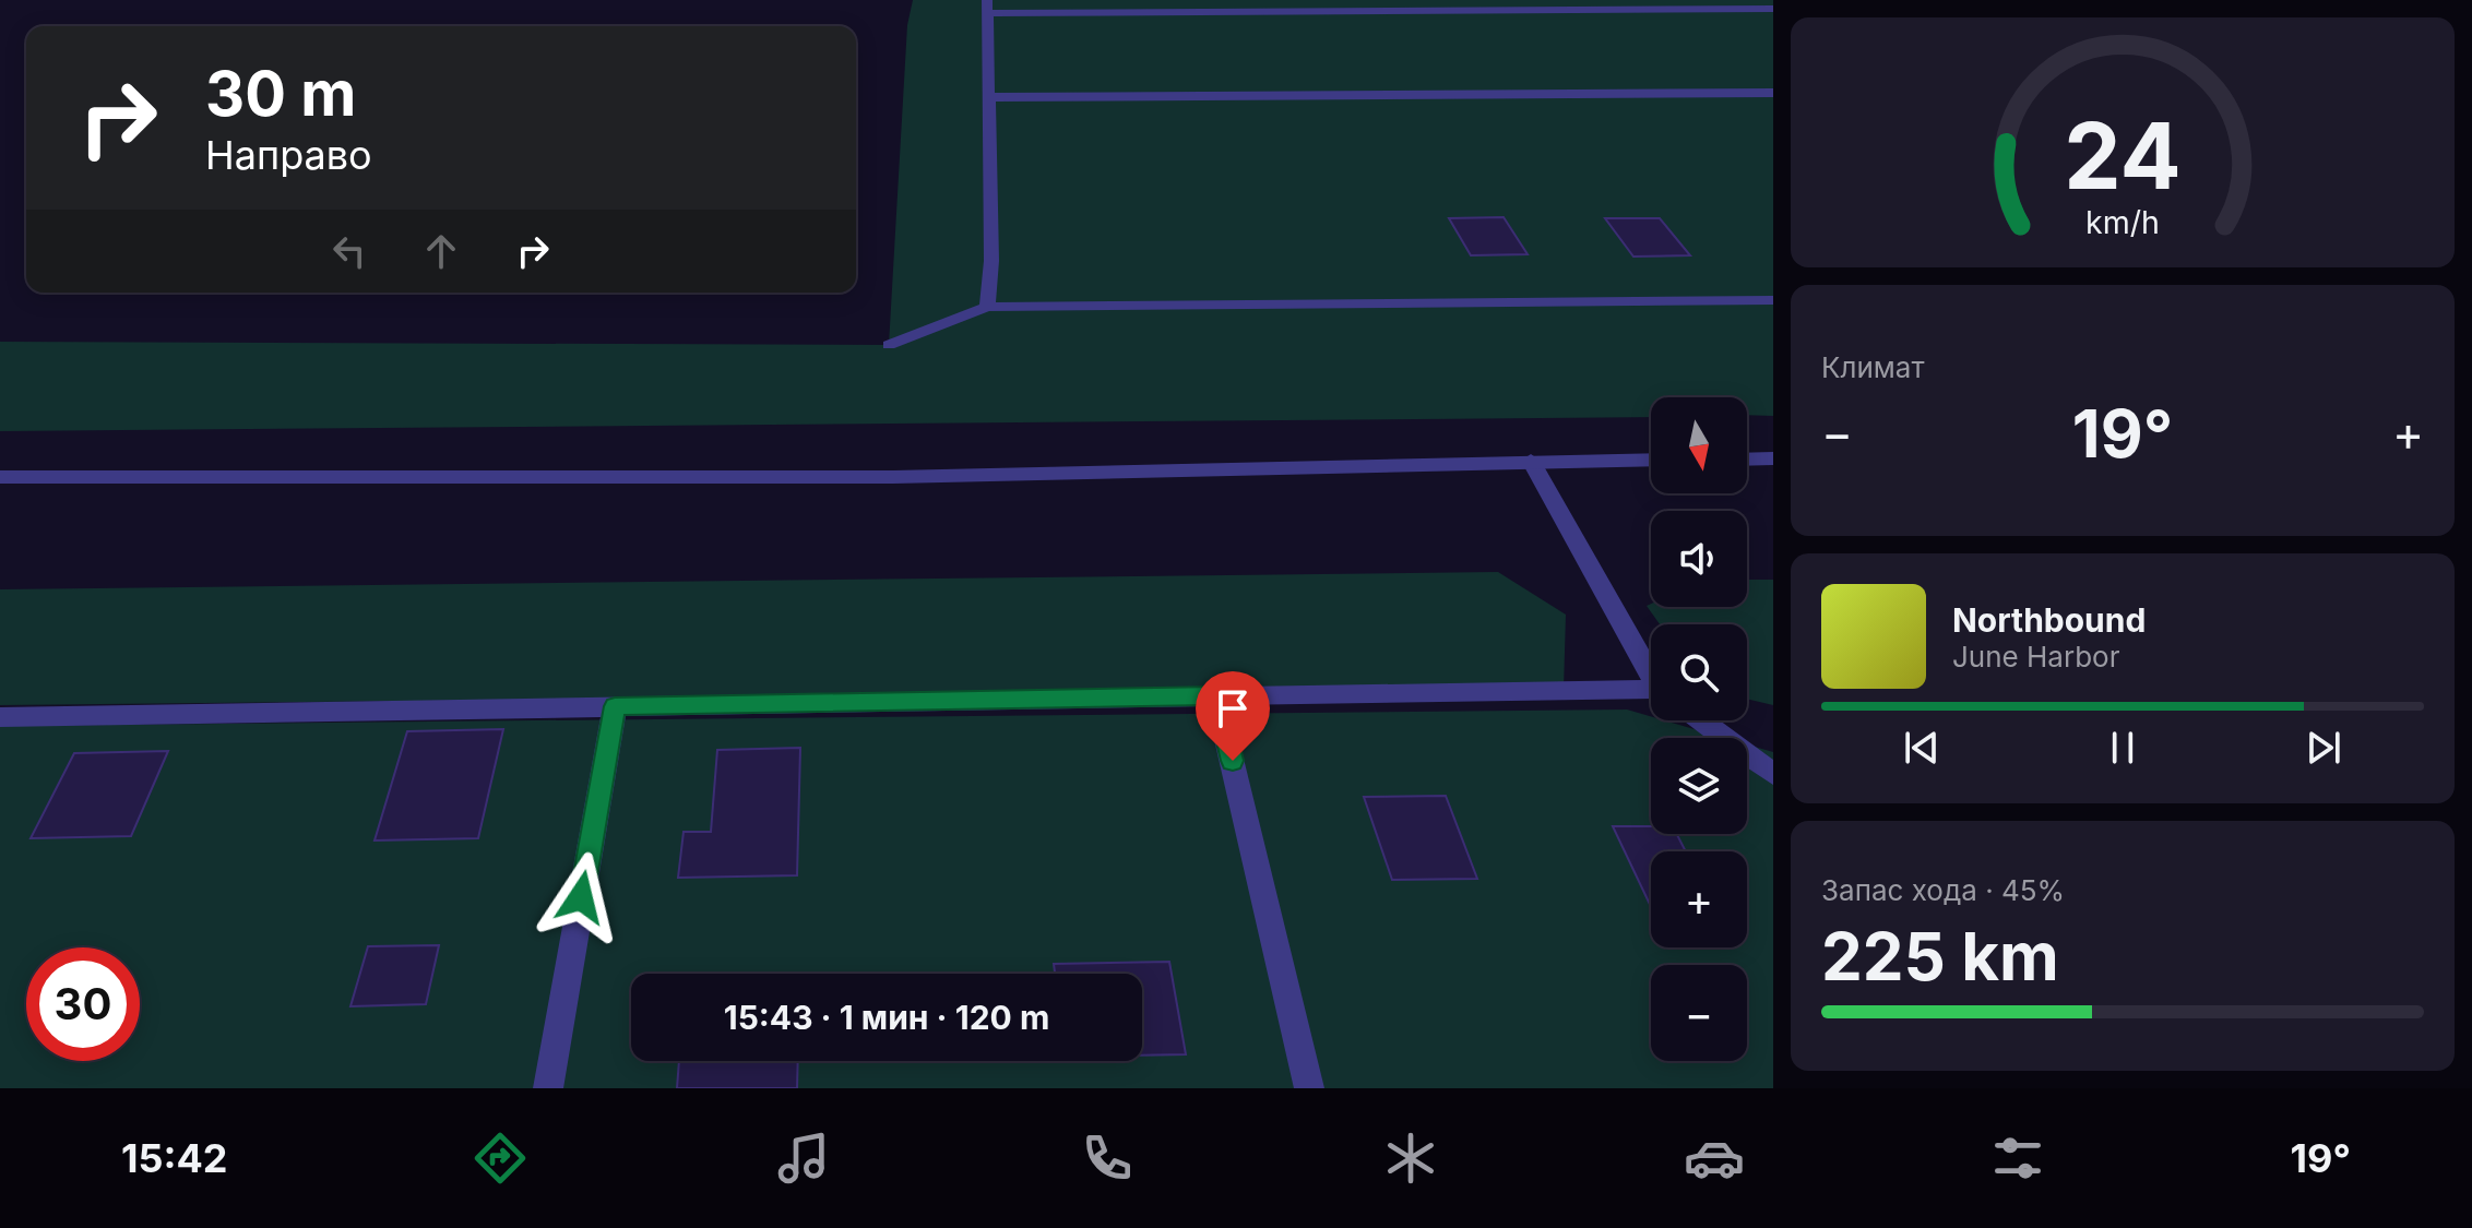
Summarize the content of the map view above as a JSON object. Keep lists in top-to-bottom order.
{
  "north": "bottom",
  "page": {
    "turn": ["30 m", "Направо"],
    "tile": [
      "Климат",
      ["Запас хода · 45%", "225 km"]
    ],
    "map_buttons": ["+", "−"],
    "heat": ["−", "19°", "+"],
    "song": ["Northbound", "June Harbor"],
    "limit": "30",
    "trip": "15:43 · 1 мин · 120 m",
    "tabs": ["15:42", "19°"],
    "gauge": ["24", "km/h"]
  }
}
